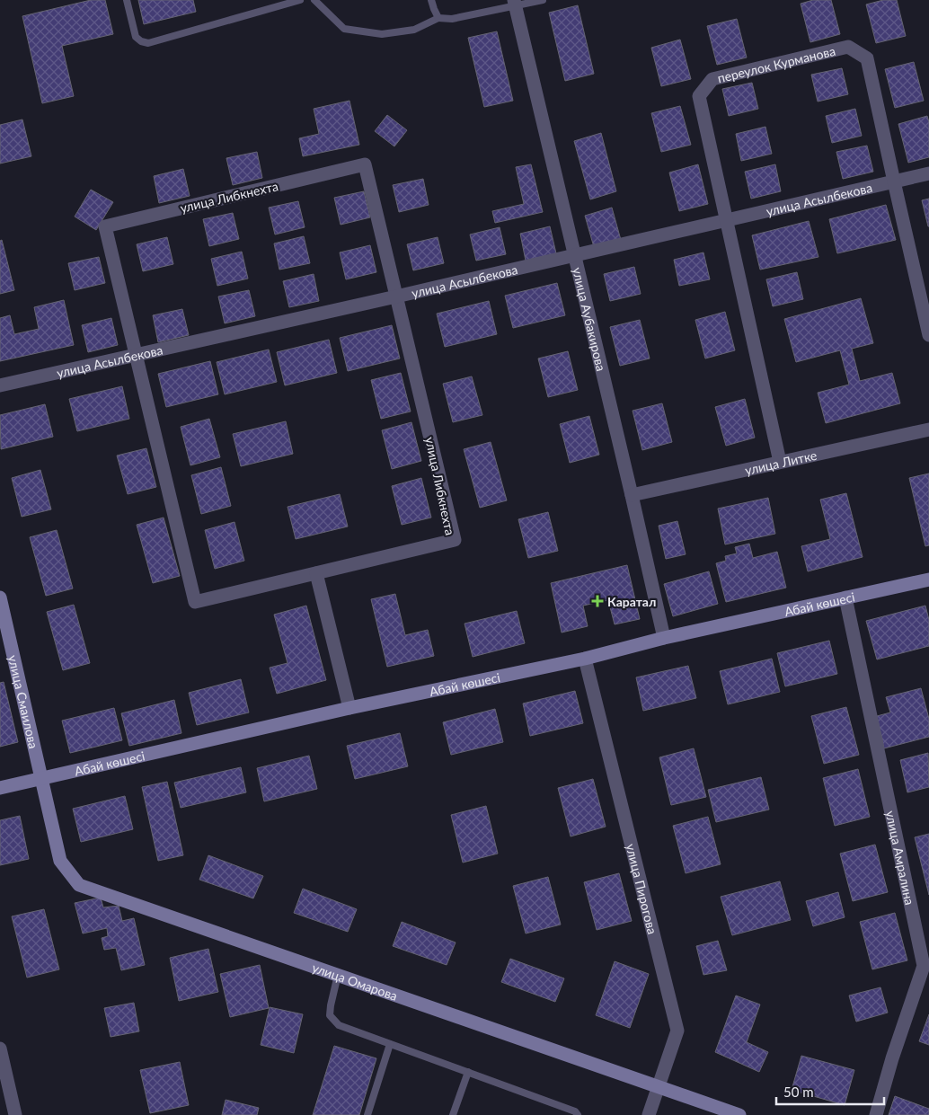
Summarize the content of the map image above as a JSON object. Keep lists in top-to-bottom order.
{
  "streets": {
    "street": [
      "переулок Курманова",
      "улица Либкнехта",
      "улица Асылбекова",
      "улица Аубакирова",
      "улица Литке",
      "Абай көшесі",
      "улица Смаилова",
      "улица Амралина",
      "улица Пирогова",
      "улица Омарова"
    ]
  },
  "crossings": [
    ["переулок Курманова", "улица Асылбекова"],
    ["переулок Курманова", "улица Литке"],
    ["улица Либкнехта", "улица Асылбекова"],
    ["улица Асылбекова", "улица Аубакирова"],
    ["улица Аубакирова", "улица Литке"],
    ["улица Аубакирова", "Абай көшесі"],
    ["Абай көшесі", "улица Смаилова"],
    ["Абай көшесі", "улица Амралина"],
    ["Абай көшесі", "улица Пирогова"],
    ["Абай көшесі", "улица Омарова"],
    ["улица Смаилова", "улица Омарова"],
    ["улица Пирогова", "улица Омарова"]
  ],
  "places": {
    "health": ["Каратал"]
  },
  "scale_bar": "50 m"
}
